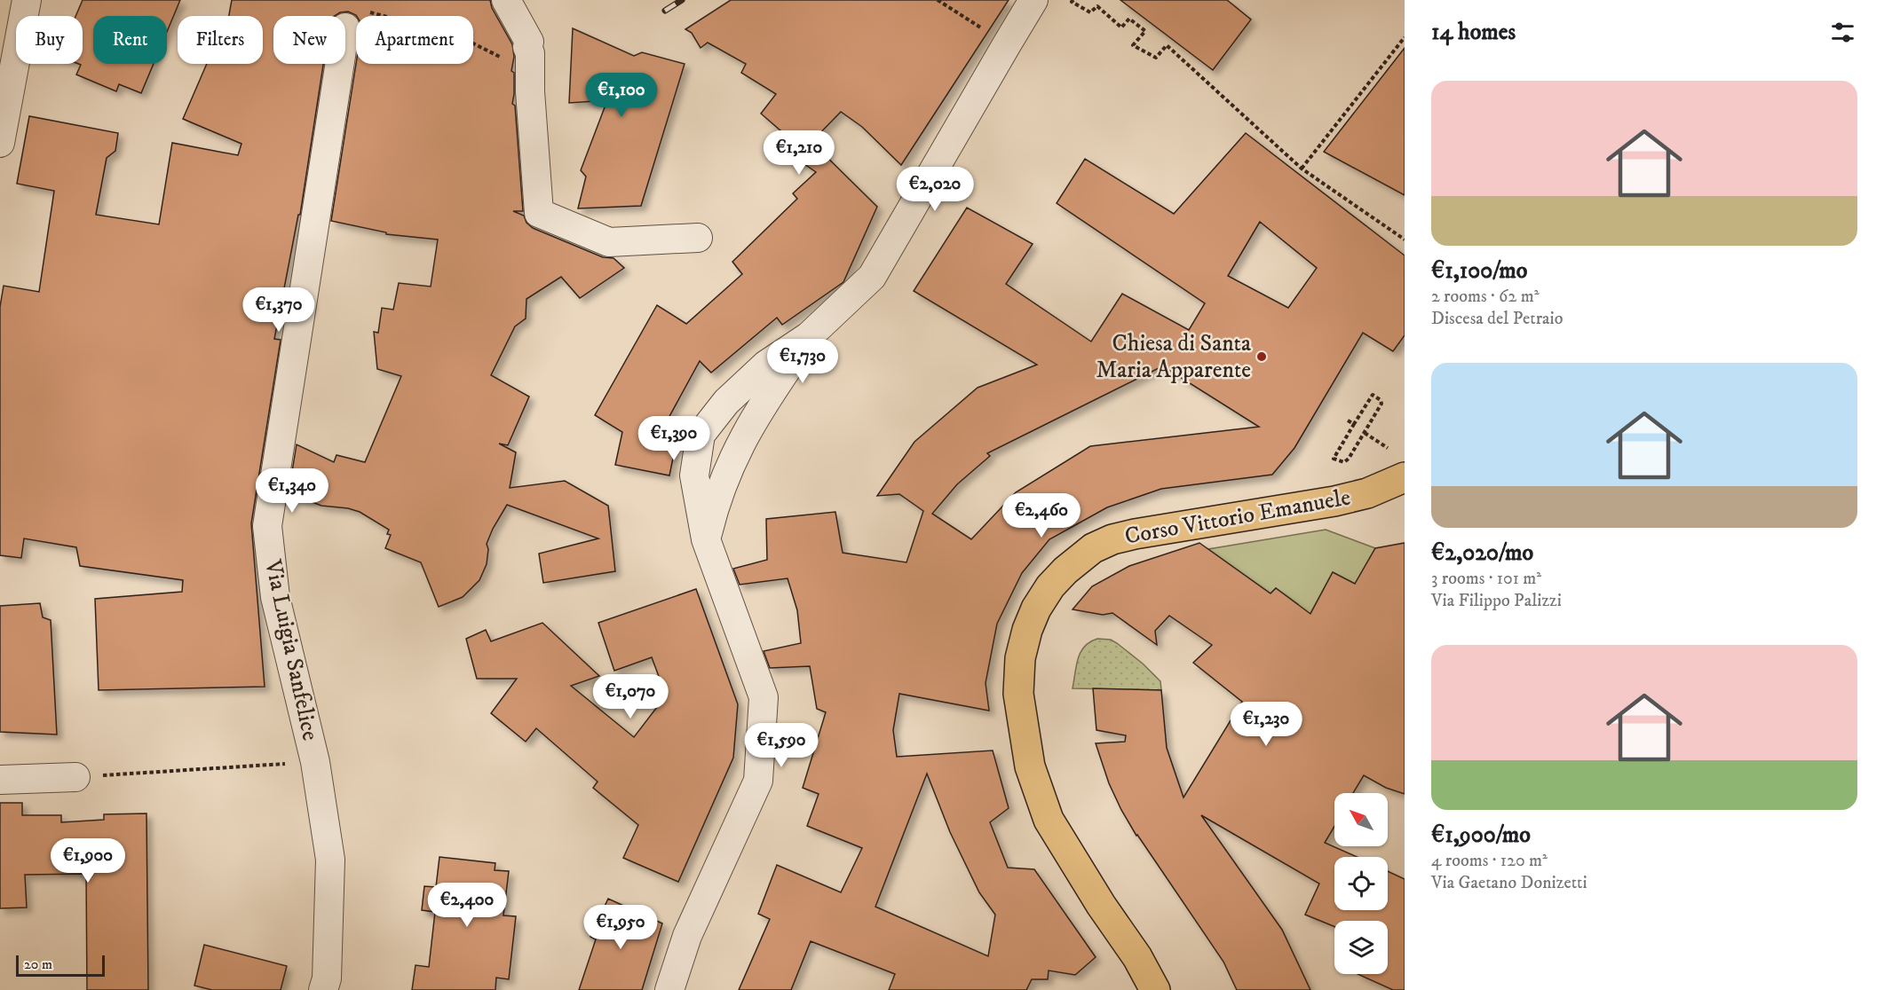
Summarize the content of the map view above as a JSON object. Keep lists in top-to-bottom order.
{
  "streets": {
    "main road": ["Corso Vittorio Emanuele"],
    "street": ["Via Luigia Sanfelice"]
  },
  "places": ["Chiesa di Santa Maria Apparente"],
  "scale_bar": "20 m",
  "north": "top left",
  "page": {
    "heading": "14 homes",
    "chip": [
      "Buy",
      "Rent",
      "Filters",
      "New",
      "Apartment"
    ],
    "list": [
      {
        "name": "€1,100/mo",
        "note": "2 rooms · 62 m² · Discesa del Petraio"
      },
      {
        "name": "€2,020/mo",
        "note": "3 rooms · 101 m² · Via Filippo Palizzi"
      },
      {
        "name": "€1,900/mo",
        "note": "4 rooms · 120 m² · Via Gaetano Donizetti"
      }
    ],
    "price": [
      "€1,100",
      "€1,210",
      "€2,020",
      "€1,370",
      "€1,730",
      "€1,390",
      "€1,340",
      "€2,460",
      "€1,070",
      "€1,230",
      "€1,590",
      "€1,900",
      "€2,400",
      "€1,950"
    ],
    "scale": "20 m"
  }
}
